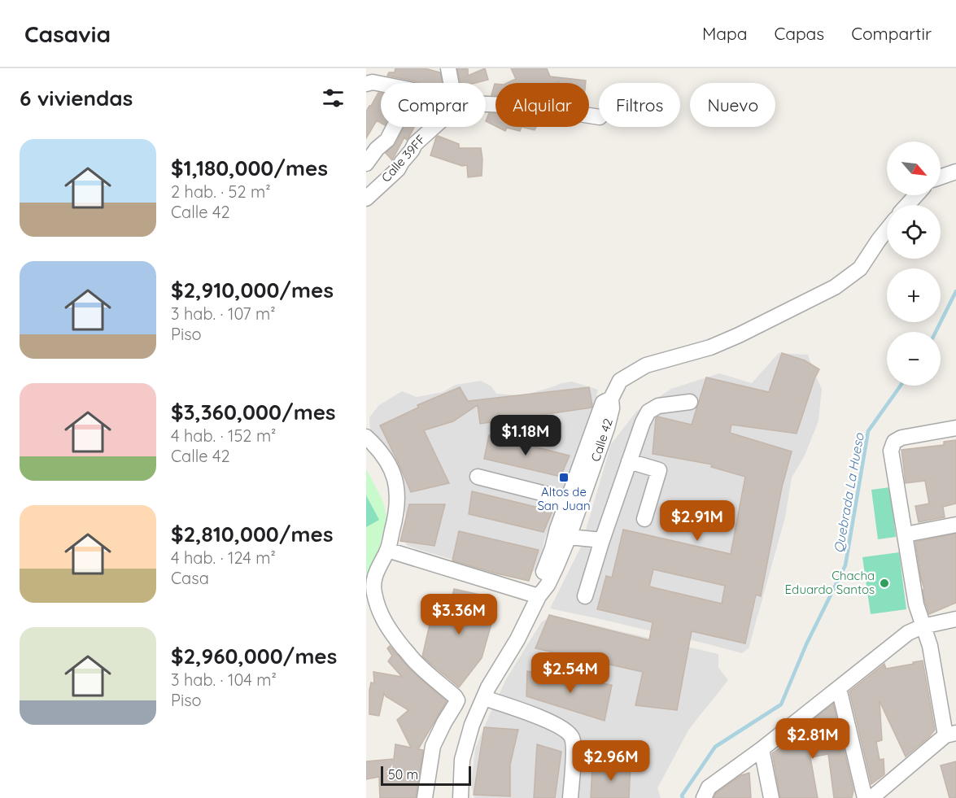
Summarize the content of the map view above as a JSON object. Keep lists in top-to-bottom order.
{
  "streets": {
    "street": ["Calle 39FF", "Calle 42"]
  },
  "water": ["Quebrada La Hueso"],
  "places": {
    "transit": ["Altos de San Juan"],
    "other": ["Chacha Eduardo Santos"]
  },
  "scale_bar": "50 m",
  "north": "bottom right",
  "page": {
    "header": "Casavia",
    "nav": ["Mapa", "Capas", "Compartir"],
    "heading": "6 viviendas",
    "chip": [
      "Comprar",
      "Alquilar",
      "Filtros",
      "Nuevo"
    ],
    "list": [
      {
        "name": "$1,180,000/mes",
        "note": "2 hab. · 52 m² · Calle 42"
      },
      {
        "name": "$2,910,000/mes",
        "note": "3 hab. · 107 m² · Piso"
      },
      {
        "name": "$3,360,000/mes",
        "note": "4 hab. · 152 m² · Calle 42"
      },
      {
        "name": "$2,810,000/mes",
        "note": "4 hab. · 124 m² · Casa"
      },
      {
        "name": "$2,960,000/mes",
        "note": "3 hab. · 104 m² · Piso"
      }
    ],
    "map_buttons": ["+", "−"],
    "price": [
      "$1.18M",
      "$2.91M",
      "$3.36M",
      "$2.54M",
      "$2.81M",
      "$2.96M"
    ],
    "scale": "50 m"
  }
}
